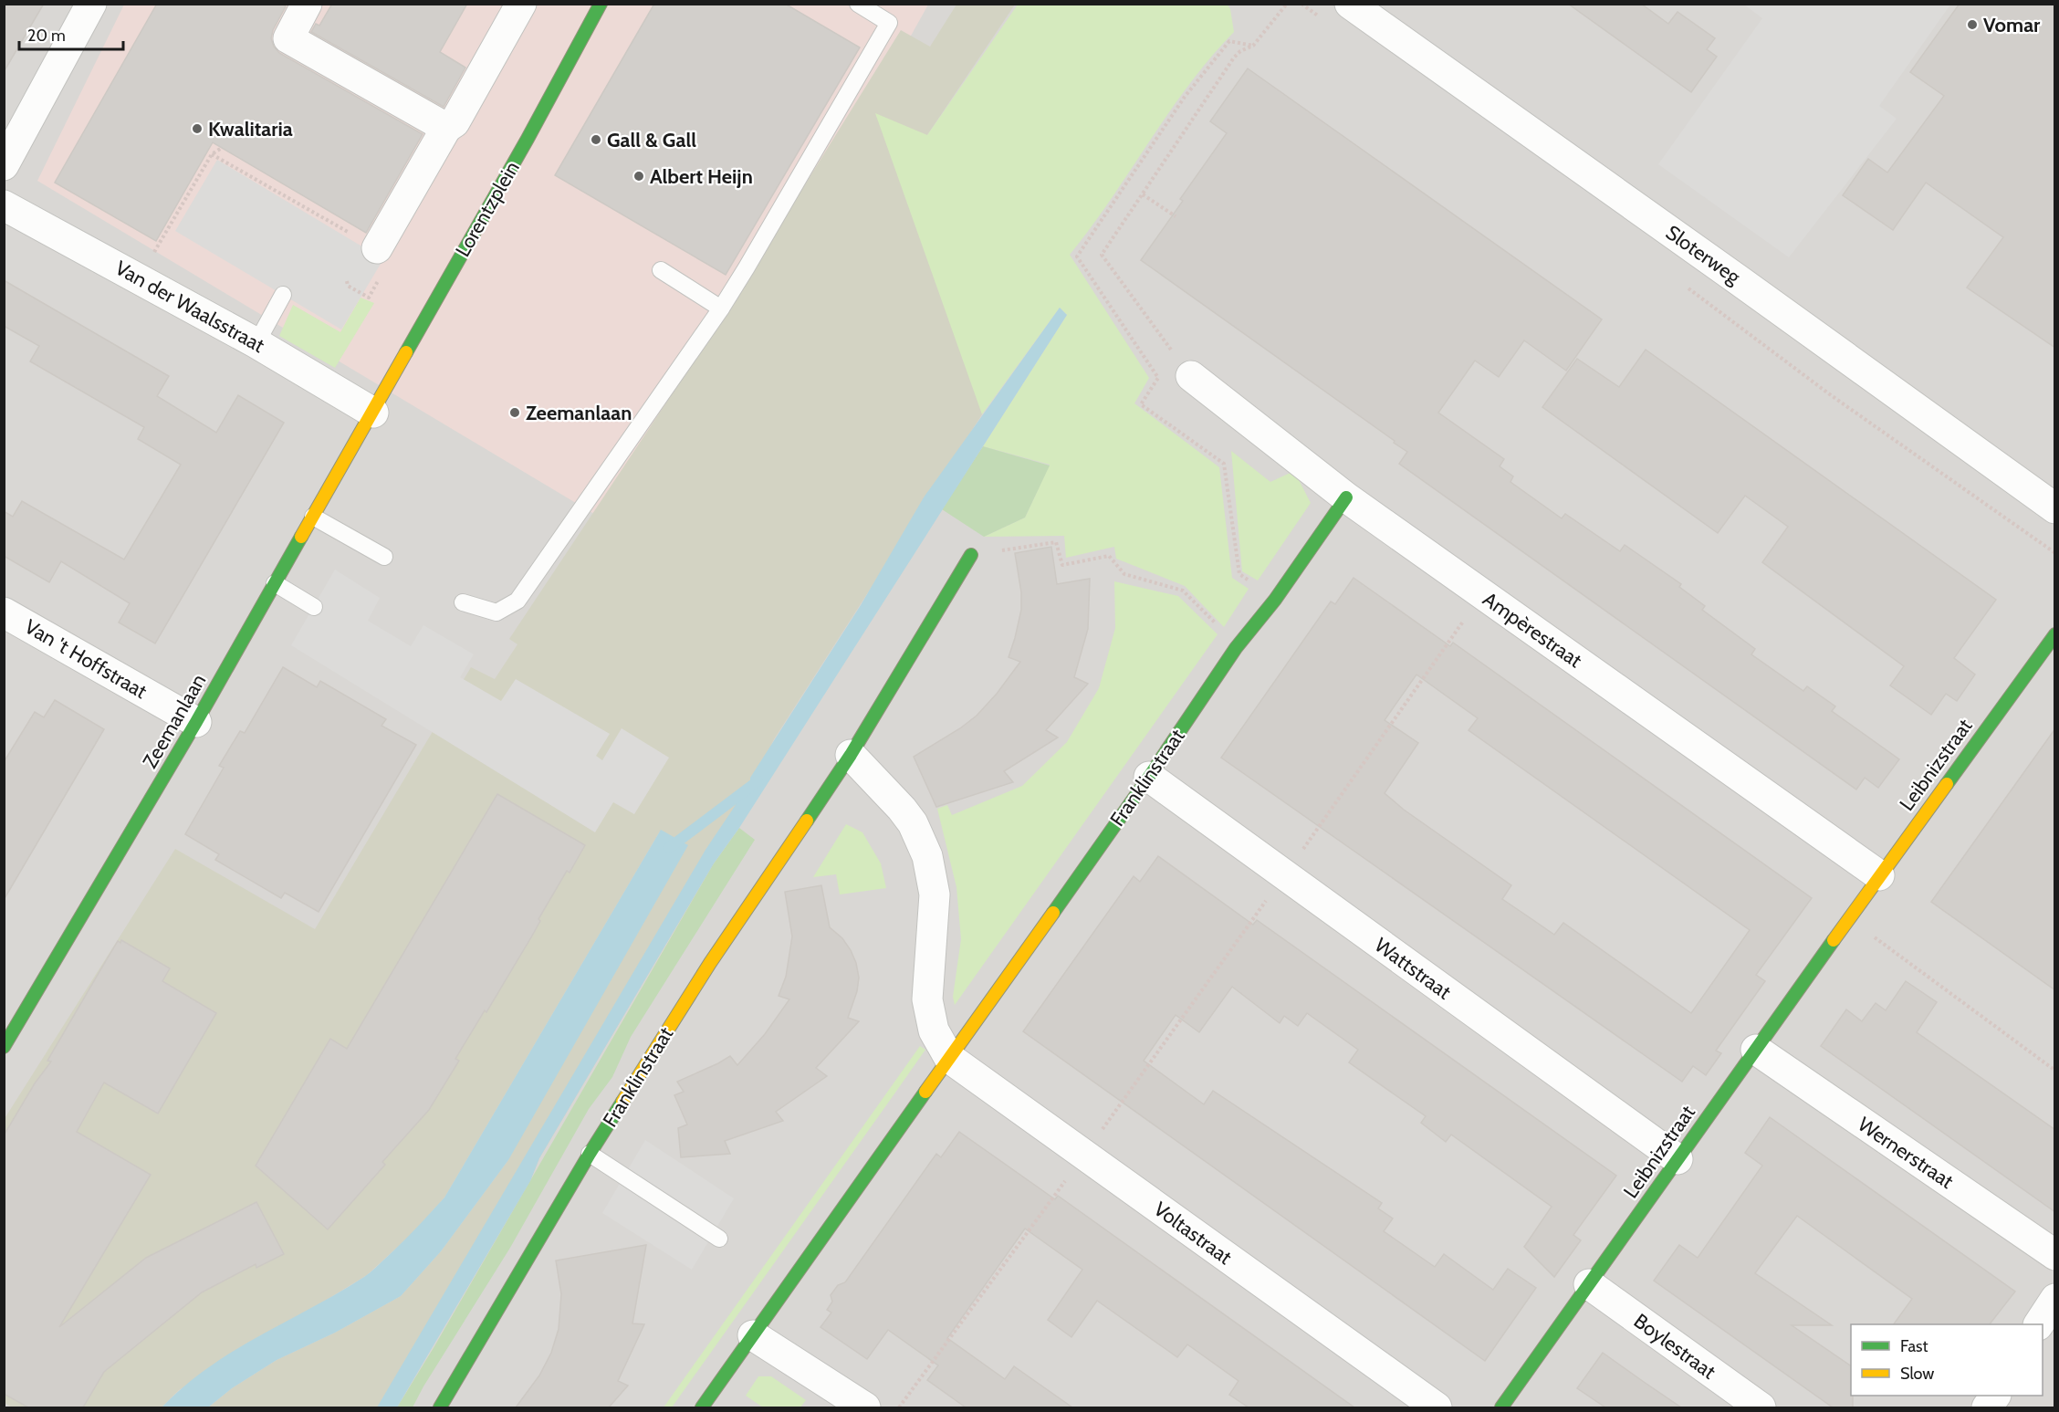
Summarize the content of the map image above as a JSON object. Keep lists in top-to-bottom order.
{
  "streets": {
    "street": [
      "Lorentzplein",
      "Sloterweg",
      "Van der Waalsstraat",
      "Ampèrestraat",
      "Van 't Hoffstraat",
      "Zeemanlaan",
      "Leibnizstraat",
      "Franklinstraat",
      "Wattstraat",
      "Wernerstraat",
      "Voltastraat",
      "Boylestraat"
    ]
  },
  "crossings": [
    ["Lorentzplein", "Van der Waalsstraat"],
    ["Lorentzplein", "Zeemanlaan"],
    ["Van der Waalsstraat", "Zeemanlaan"],
    ["Ampèrestraat", "Leibnizstraat"],
    ["Ampèrestraat", "Franklinstraat"],
    ["Van 't Hoffstraat", "Zeemanlaan"],
    ["Leibnizstraat", "Wattstraat"],
    ["Leibnizstraat", "Wernerstraat"],
    ["Leibnizstraat", "Boylestraat"],
    ["Franklinstraat", "Wattstraat"],
    ["Franklinstraat", "Voltastraat"]
  ],
  "places": [
    "Vomar",
    "Kwalitaria",
    "Gall & Gall",
    "Albert Heijn",
    "Zeemanlaan"
  ],
  "legend": ["Fast", "Slow"],
  "scale_bar": "20 m"
}
